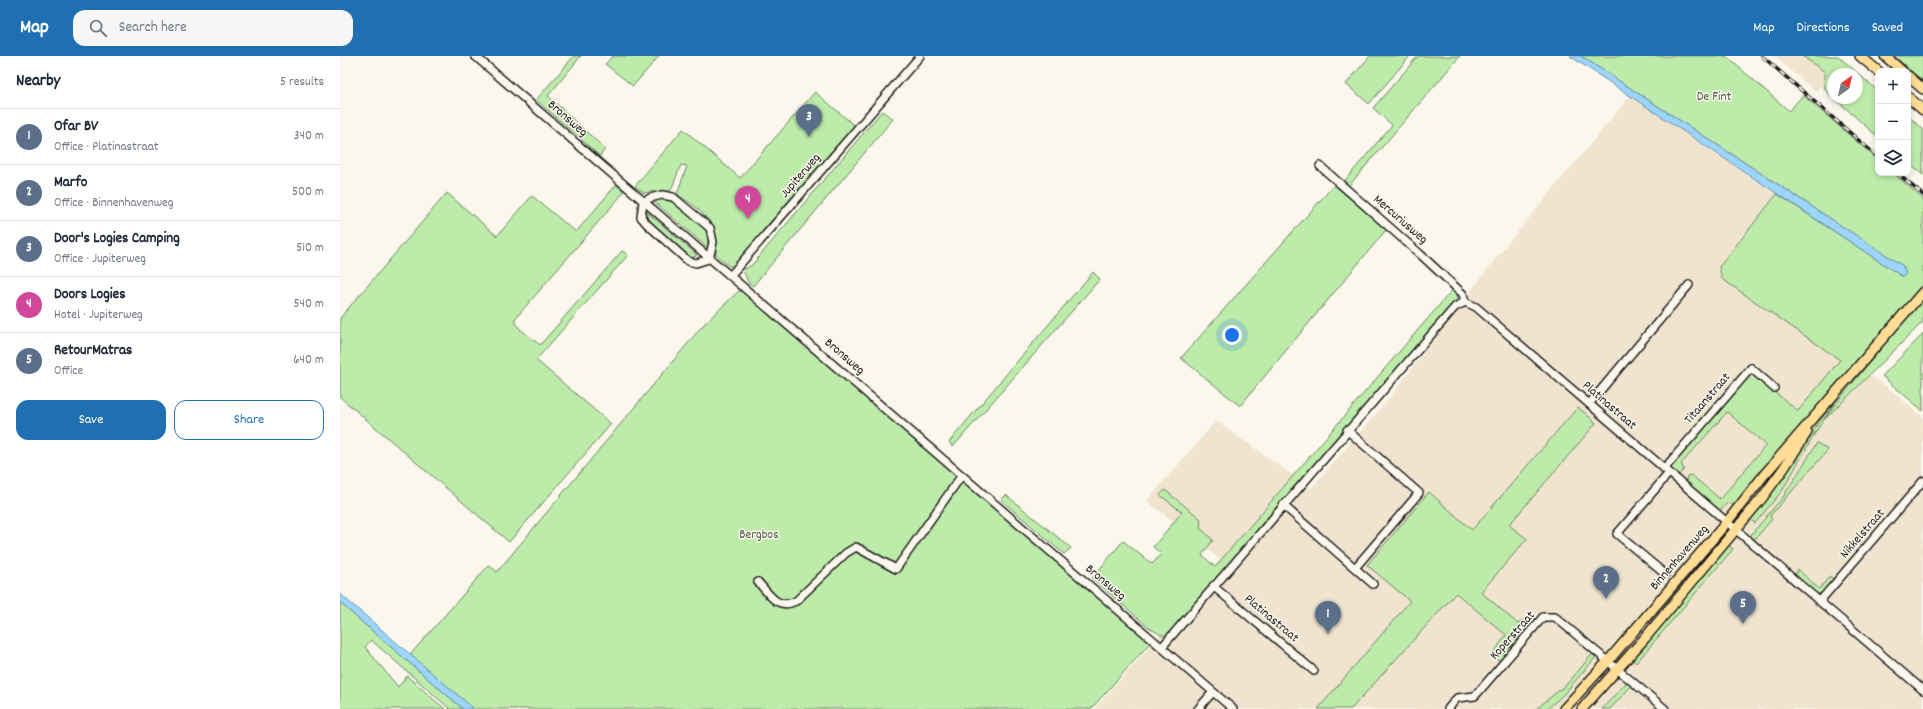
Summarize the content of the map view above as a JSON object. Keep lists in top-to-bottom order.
{
  "streets": {
    "main road": ["Binnenhavenweg"],
    "street": [
      "Bronsweg",
      "Jupiterweg",
      "Mercuriusweg",
      "Titaanstraat",
      "Platinastraat",
      "Nikkelstraat",
      "Koperstraat"
    ]
  },
  "crossings": [
    ["Bronsweg", "Jupiterweg"],
    ["Mercuriusweg", "Platinastraat"],
    ["Titaanstraat", "Platinastraat"],
    ["Platinastraat", "Binnenhavenweg"],
    ["Binnenhavenweg", "Koperstraat"]
  ],
  "parks": ["De Fint", "Bergbos"],
  "north": "top right",
  "page": {
    "header": "Map",
    "search": "Search here",
    "nav": ["Map", "Directions", "Saved"],
    "heading": ["Nearby", "5 results"],
    "map_buttons": ["+", "−"],
    "pins": [
      "3",
      "4",
      "2",
      "5",
      "1"
    ],
    "list": [
      {
        "mark": "1",
        "name": "Ofar BV",
        "note": "Office · Platinastraat",
        "value": "340 m"
      },
      {
        "mark": "2",
        "name": "Marfo",
        "note": "Office · Binnenhavenweg",
        "value": "500 m"
      },
      {
        "mark": "3",
        "name": "Door's Logies Camping",
        "note": "Office · Jupiterweg",
        "value": "510 m"
      },
      {
        "mark": "4",
        "name": "Doors Logies",
        "note": "Hotel · Jupiterweg",
        "value": "540 m"
      },
      {
        "mark": "5",
        "name": "RetourMatras",
        "note": "Office",
        "value": "640 m"
      }
    ],
    "buttons": ["Save", "Share"]
  }
}
